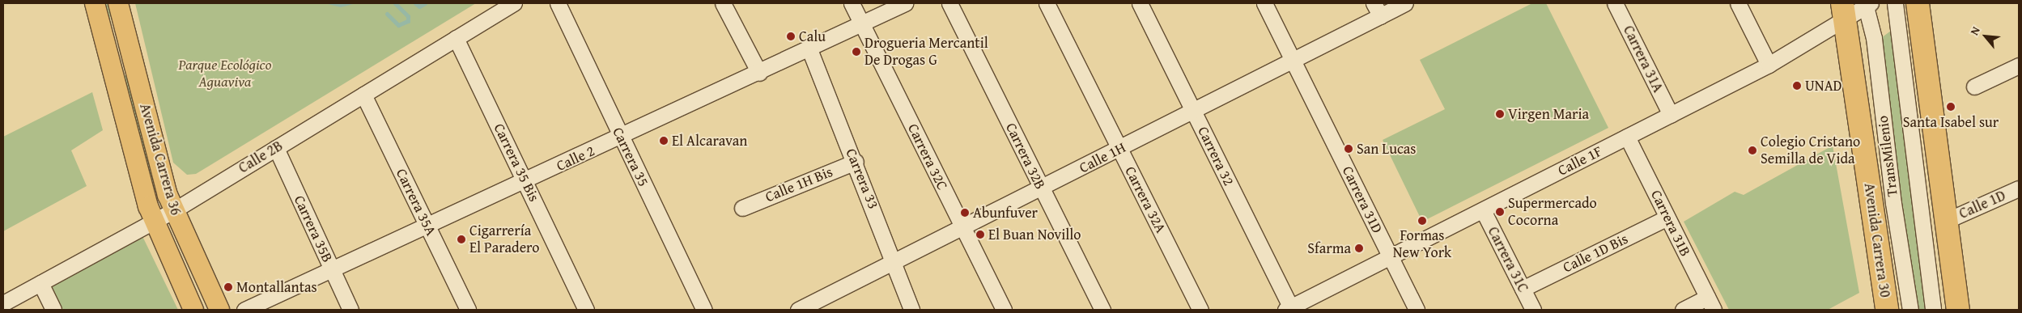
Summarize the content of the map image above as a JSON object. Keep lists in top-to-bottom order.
{
  "streets": {
    "highway": ["Avenida Carrera 30"],
    "main road": ["Avenida Carrera 36"],
    "street": [
      "Carrera 31A",
      "Carrera 32B",
      "Carrera 32",
      "TransMilenio",
      "Calle 2B",
      "Carrera 35",
      "Carrera 32C",
      "Calle 1H",
      "Calle 2",
      "Calle 1F",
      "Carrera 35 Bis",
      "Carrera 33",
      "Calle 1H Bis",
      "Carrera 32A",
      "Carrera 31D",
      "Carrera 35A",
      "Calle 1D",
      "Carrera 31B",
      "Carrera 35B",
      "Calle 1D Bis",
      "Carrera 31C"
    ]
  },
  "crossings": [
    ["Carrera 31A", "Calle 1F"],
    ["Carrera 32B", "Calle 1H"],
    ["Carrera 32", "Calle 1H"],
    ["Carrera 32", "Calle 1F"],
    ["TransMilenio", "Calle 1F"],
    ["Calle 2B", "Avenida Carrera 36"],
    ["Calle 2B", "Carrera 35 Bis"],
    ["Calle 2B", "Carrera 35A"],
    ["Calle 2B", "Carrera 35B"],
    ["Carrera 35", "Calle 2"],
    ["Carrera 32C", "Calle 1H"],
    ["Carrera 32C", "Calle 2"],
    ["Calle 1H", "Carrera 33"],
    ["Calle 1H", "Carrera 32A"],
    ["Calle 1H", "Carrera 31D"],
    ["Calle 2", "Carrera 35 Bis"],
    ["Calle 2", "Carrera 33"],
    ["Calle 2", "Carrera 35A"],
    ["Calle 2", "Carrera 35B"],
    ["Calle 1F", "Carrera 31D"],
    ["Calle 1F", "Carrera 31B"],
    ["Calle 1F", "Avenida Carrera 30"],
    ["Calle 1F", "Carrera 31C"],
    ["Carrera 33", "Calle 1H Bis"],
    ["Carrera 31B", "Calle 1D Bis"],
    ["Calle 1D Bis", "Carrera 31C"]
  ],
  "parks": ["Parque Ecológico Aguaviva"],
  "places": [
    "Calu",
    "Drogueria Mercantil De Drogas G",
    "UNAD",
    "Santa Isabel sur",
    "Virgen Maria",
    "El Alcaravan",
    "San Lucas",
    "Colegio Cristano Semilla de Vida",
    "Supermercado Cocorna",
    "Abunfuver",
    "Formas New York",
    "El Buan Novillo",
    "Cigarrería El Paradero",
    "Sfarma",
    "Montallantas"
  ],
  "north": "top left"
}
